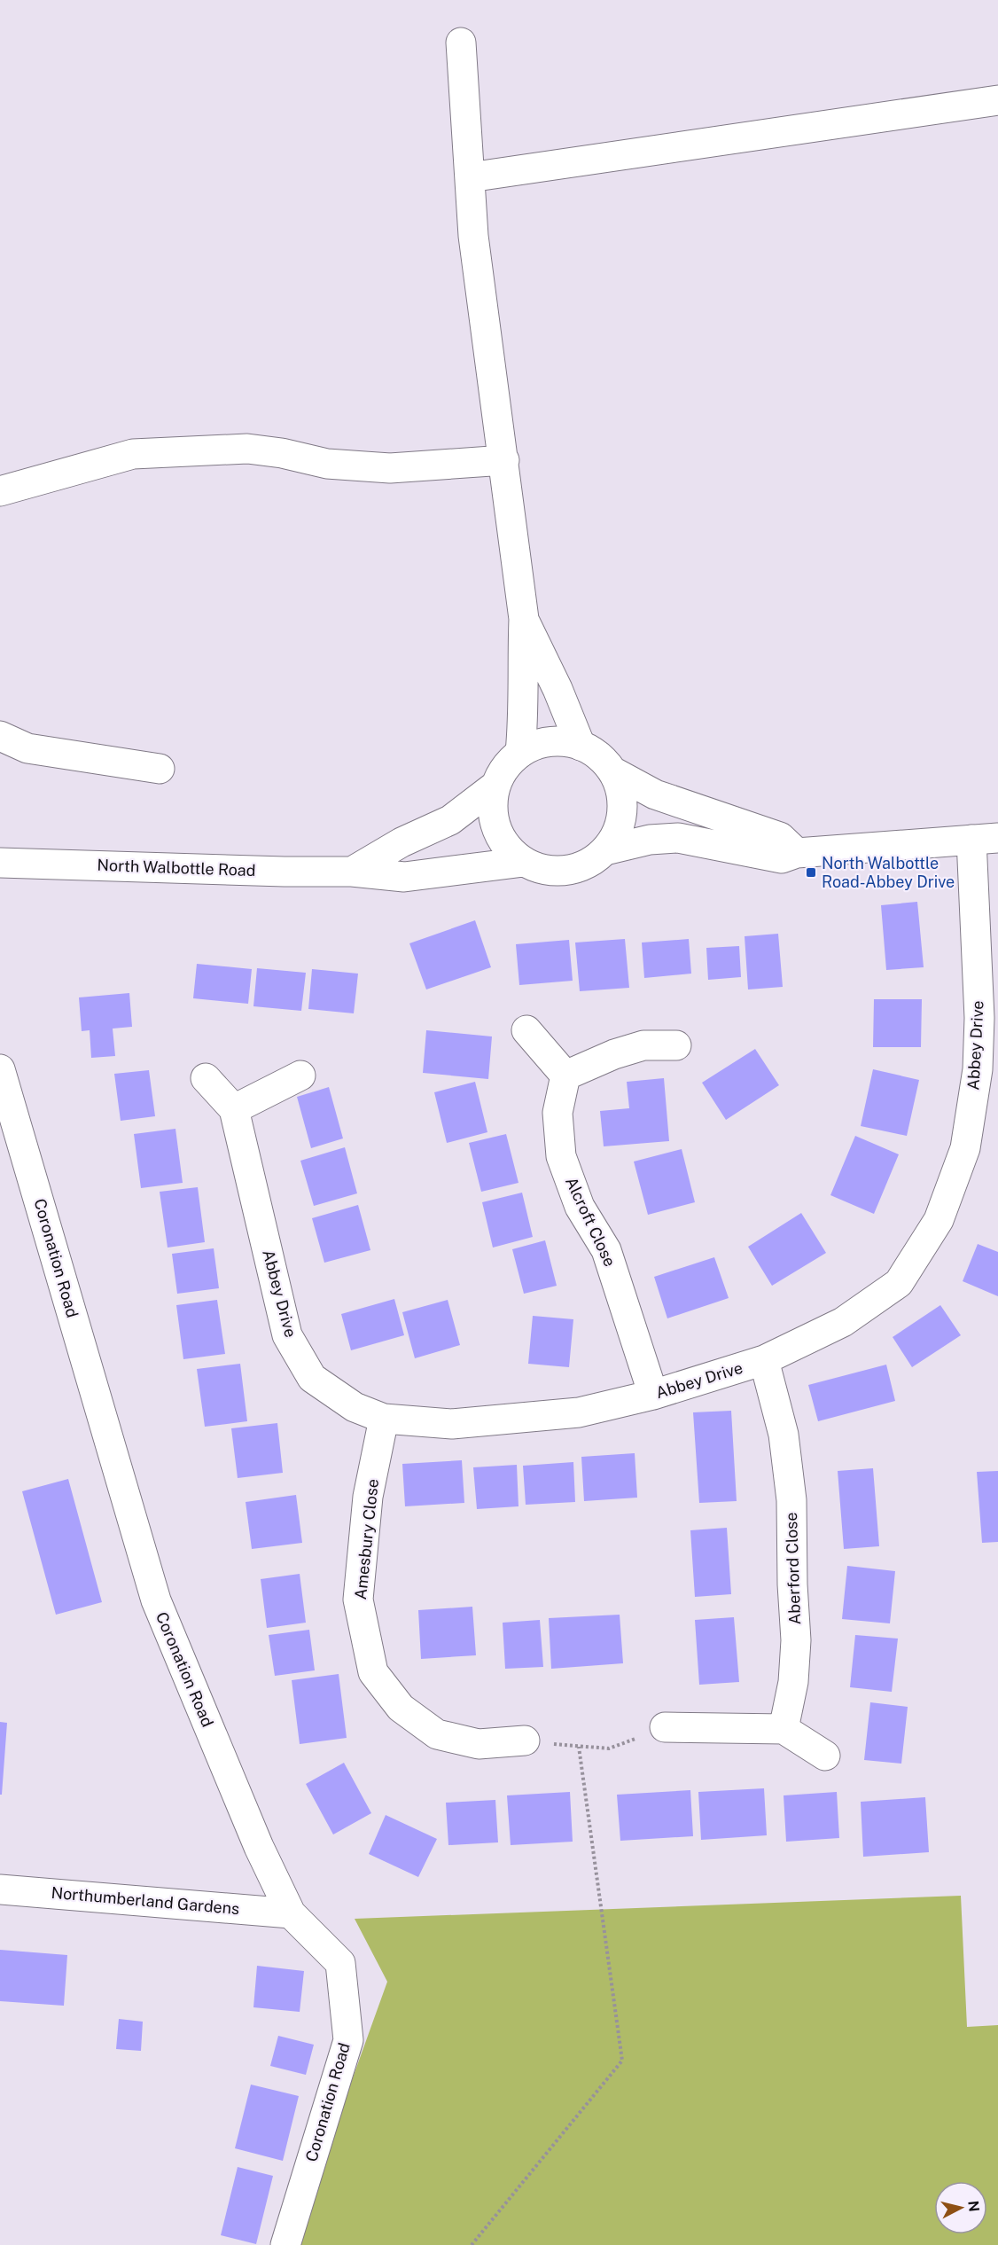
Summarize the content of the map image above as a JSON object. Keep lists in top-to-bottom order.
{
  "streets": {
    "street": [
      "North Walbottle Road",
      "Abbey Drive",
      "Alcroft Close",
      "Coronation Road",
      "Amesbury Close",
      "Aberford Close",
      "Northumberland Gardens"
    ]
  },
  "crossings": [
    ["North Walbottle Road", "Abbey Drive"],
    ["Abbey Drive", "Alcroft Close"],
    ["Abbey Drive", "Amesbury Close"],
    ["Abbey Drive", "Aberford Close"],
    ["Coronation Road", "Northumberland Gardens"]
  ],
  "places": {
    "transit": ["North Walbottle Road-Abbey Drive"]
  },
  "north": "right"
}
